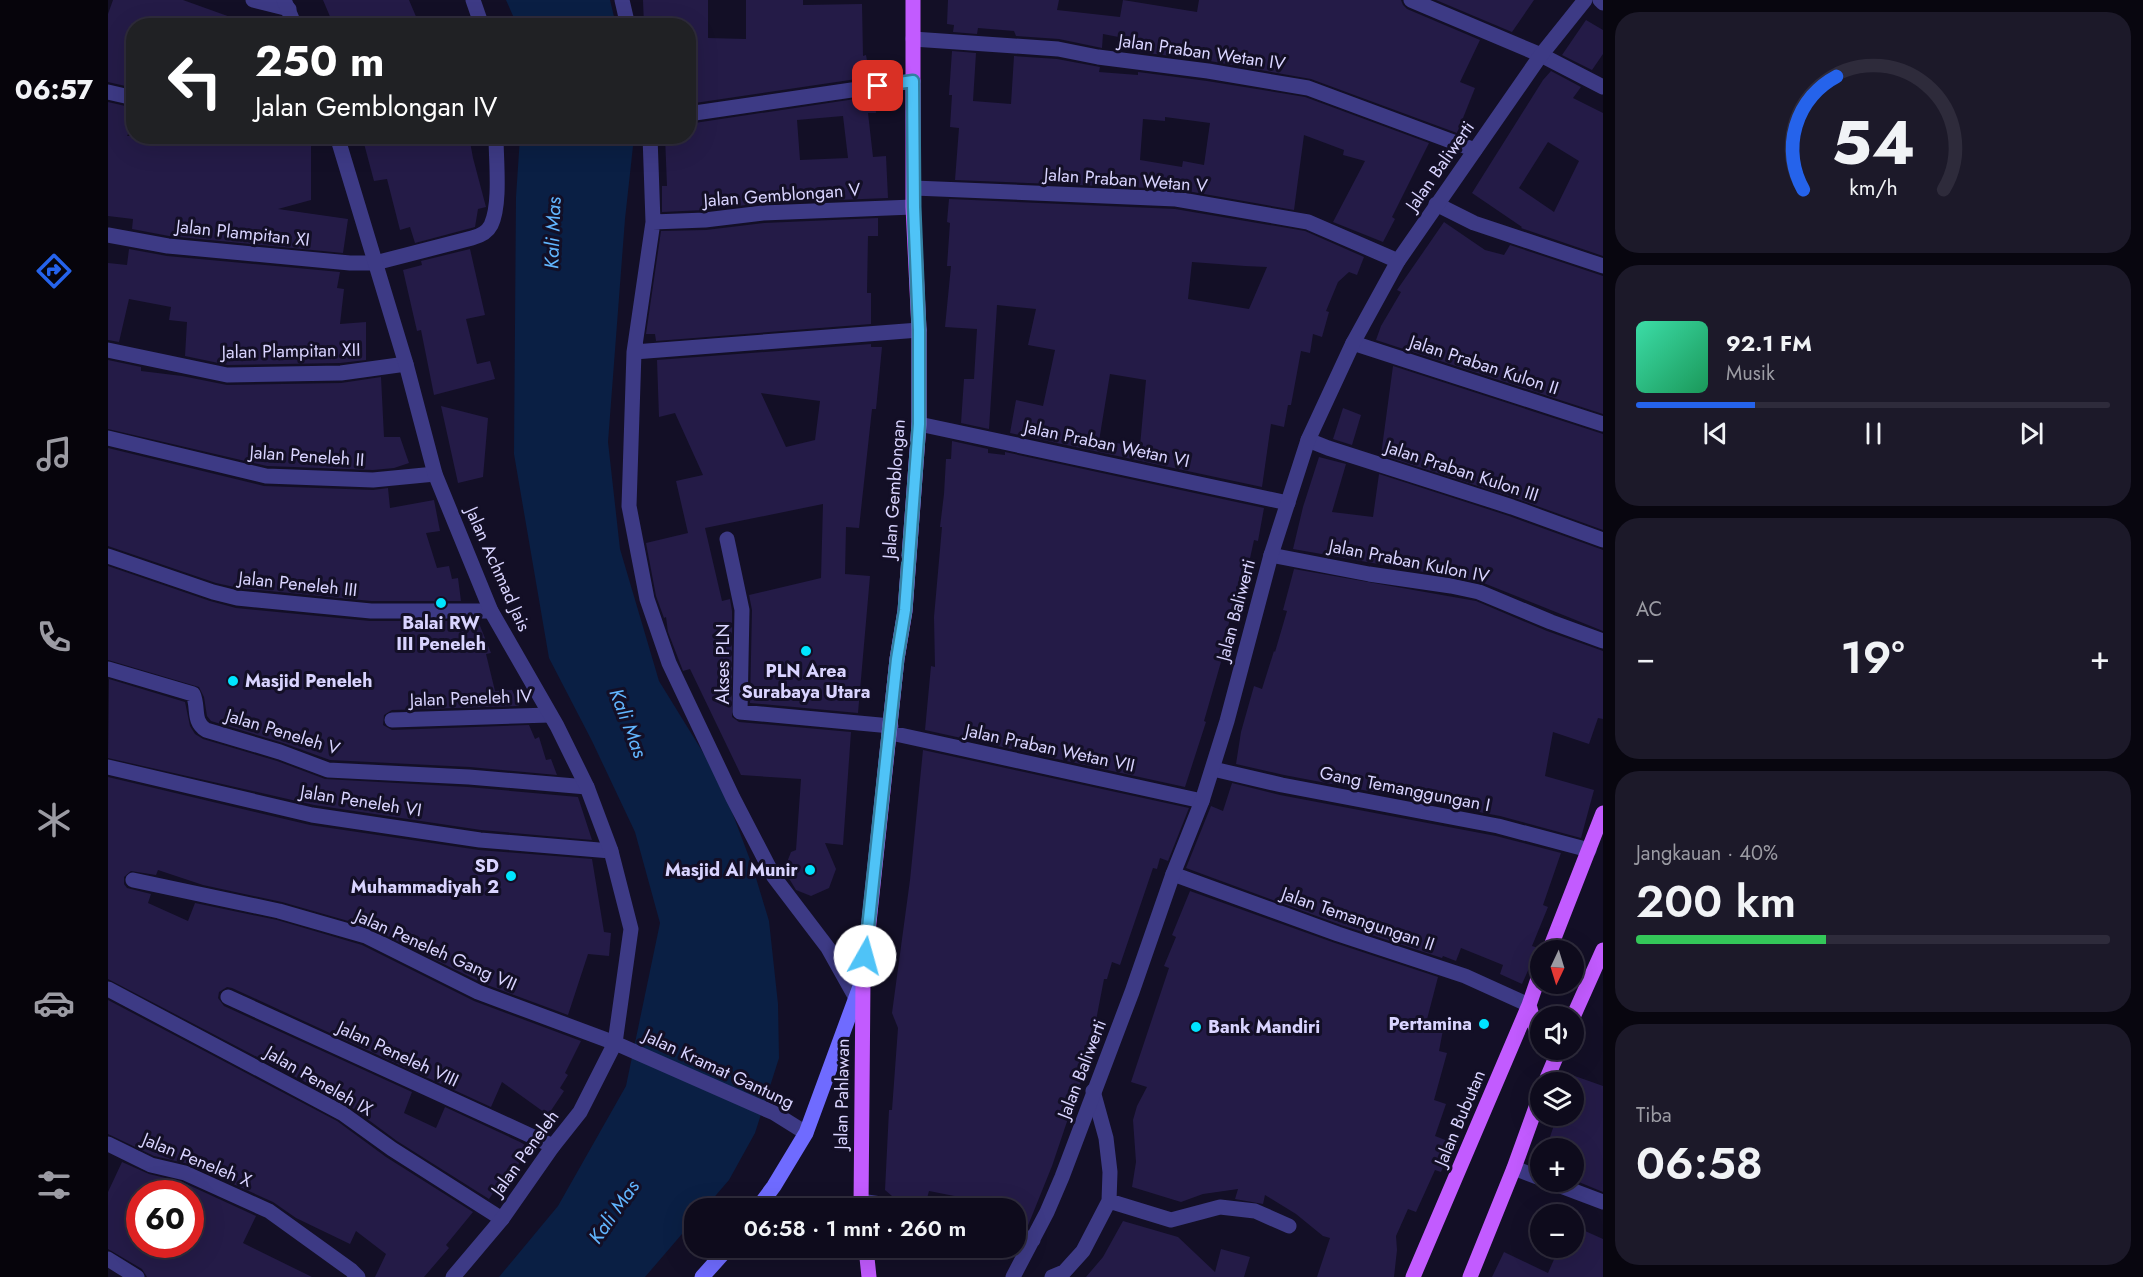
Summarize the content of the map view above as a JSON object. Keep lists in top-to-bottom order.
{
  "streets": {
    "main road": [
      "Jalan Gemblongan",
      "Jalan Kramat Gantung",
      "Jalan Pahlawan",
      "Jalan Bubutan"
    ],
    "street": [
      "Jalan Praban Wetan IV",
      "Jalan Baliwerti",
      "Jalan Praban Wetan V",
      "Jalan Gemblongan V",
      "Jalan Plampitan XI",
      "Jalan Plampitan XII",
      "Jalan Praban Kulon II",
      "Jalan Praban Wetan VI",
      "Jalan Peneleh II",
      "Jalan Praban Kulon III",
      "Jalan Praban Kulon IV",
      "Jalan Achmad Jais",
      "Jalan Peneleh III",
      "Akses PLN",
      "Jalan Peneleh IV",
      "Jalan Peneleh V",
      "Jalan Praban Wetan VII",
      "Gang Temanggungan I",
      "Jalan Peneleh VI",
      "Jalan Temangungan II",
      "Jalan Peneleh Gang VII",
      "Jalan Peneleh VIII",
      "Jalan Peneleh IX",
      "Jalan Peneleh",
      "Jalan Peneleh X"
    ]
  },
  "crossings": [
    ["Jalan Praban Wetan IV", "Jalan Baliwerti"],
    ["Jalan Praban Wetan IV", "Jalan Gemblongan"],
    ["Jalan Baliwerti", "Jalan Praban Wetan V"],
    ["Jalan Baliwerti", "Jalan Praban Kulon II"],
    ["Jalan Baliwerti", "Jalan Praban Wetan VI"],
    ["Jalan Baliwerti", "Jalan Praban Kulon III"],
    ["Jalan Baliwerti", "Jalan Praban Kulon IV"],
    ["Jalan Baliwerti", "Jalan Praban Wetan VII"],
    ["Jalan Baliwerti", "Gang Temanggungan I"],
    ["Jalan Baliwerti", "Jalan Temangungan II"],
    ["Jalan Praban Wetan V", "Jalan Gemblongan"],
    ["Jalan Gemblongan V", "Jalan Gemblongan"],
    ["Jalan Plampitan XI", "Jalan Achmad Jais"],
    ["Jalan Plampitan XII", "Jalan Achmad Jais"],
    ["Jalan Praban Wetan VI", "Jalan Gemblongan"],
    ["Jalan Peneleh II", "Jalan Achmad Jais"],
    ["Jalan Gemblongan", "Akses PLN"],
    ["Jalan Gemblongan", "Jalan Praban Wetan VII"],
    ["Jalan Gemblongan", "Jalan Kramat Gantung"],
    ["Jalan Gemblongan", "Jalan Pahlawan"],
    ["Jalan Achmad Jais", "Jalan Peneleh III"],
    ["Jalan Achmad Jais", "Jalan Peneleh IV"],
    ["Jalan Achmad Jais", "Jalan Peneleh V"],
    ["Jalan Achmad Jais", "Jalan Peneleh VI"],
    ["Jalan Achmad Jais", "Jalan Peneleh Gang VII"],
    ["Jalan Achmad Jais", "Jalan Kramat Gantung"],
    ["Jalan Achmad Jais", "Jalan Peneleh"],
    ["Akses PLN", "Jalan Praban Wetan VII"],
    ["Jalan Temangungan II", "Jalan Bubutan"],
    ["Jalan Peneleh Gang VII", "Jalan Kramat Gantung"],
    ["Jalan Peneleh Gang VII", "Jalan Peneleh"],
    ["Jalan Peneleh VIII", "Jalan Peneleh"],
    ["Jalan Kramat Gantung", "Jalan Pahlawan"],
    ["Jalan Kramat Gantung", "Jalan Peneleh"],
    ["Jalan Peneleh IX", "Jalan Peneleh"]
  ],
  "water": ["Kali Mas"],
  "places": [
    "Balai RW III Peneleh",
    "PLN Area Surabaya Utara",
    "Masjid Peneleh",
    "Masjid Al Munir",
    "SD Muhammadiyah 2",
    "Pertamina",
    "Bank Mandiri"
  ],
  "north": "bottom",
  "page": {
    "tabs": "06:57",
    "turn": ["250 m", "Jalan Gemblongan IV"],
    "song": ["92.1 FM", "Musik"],
    "tile": [
      "AC",
      ["Jangkauan · 40%", "200 km"],
      ["Tiba", "06:58"]
    ],
    "heat": ["−", "19°", "+"],
    "map_buttons": ["+", "−"],
    "limit": "60",
    "trip": "06:58 · 1 mnt · 260 m",
    "gauge": ["54", "km/h"]
  }
}
